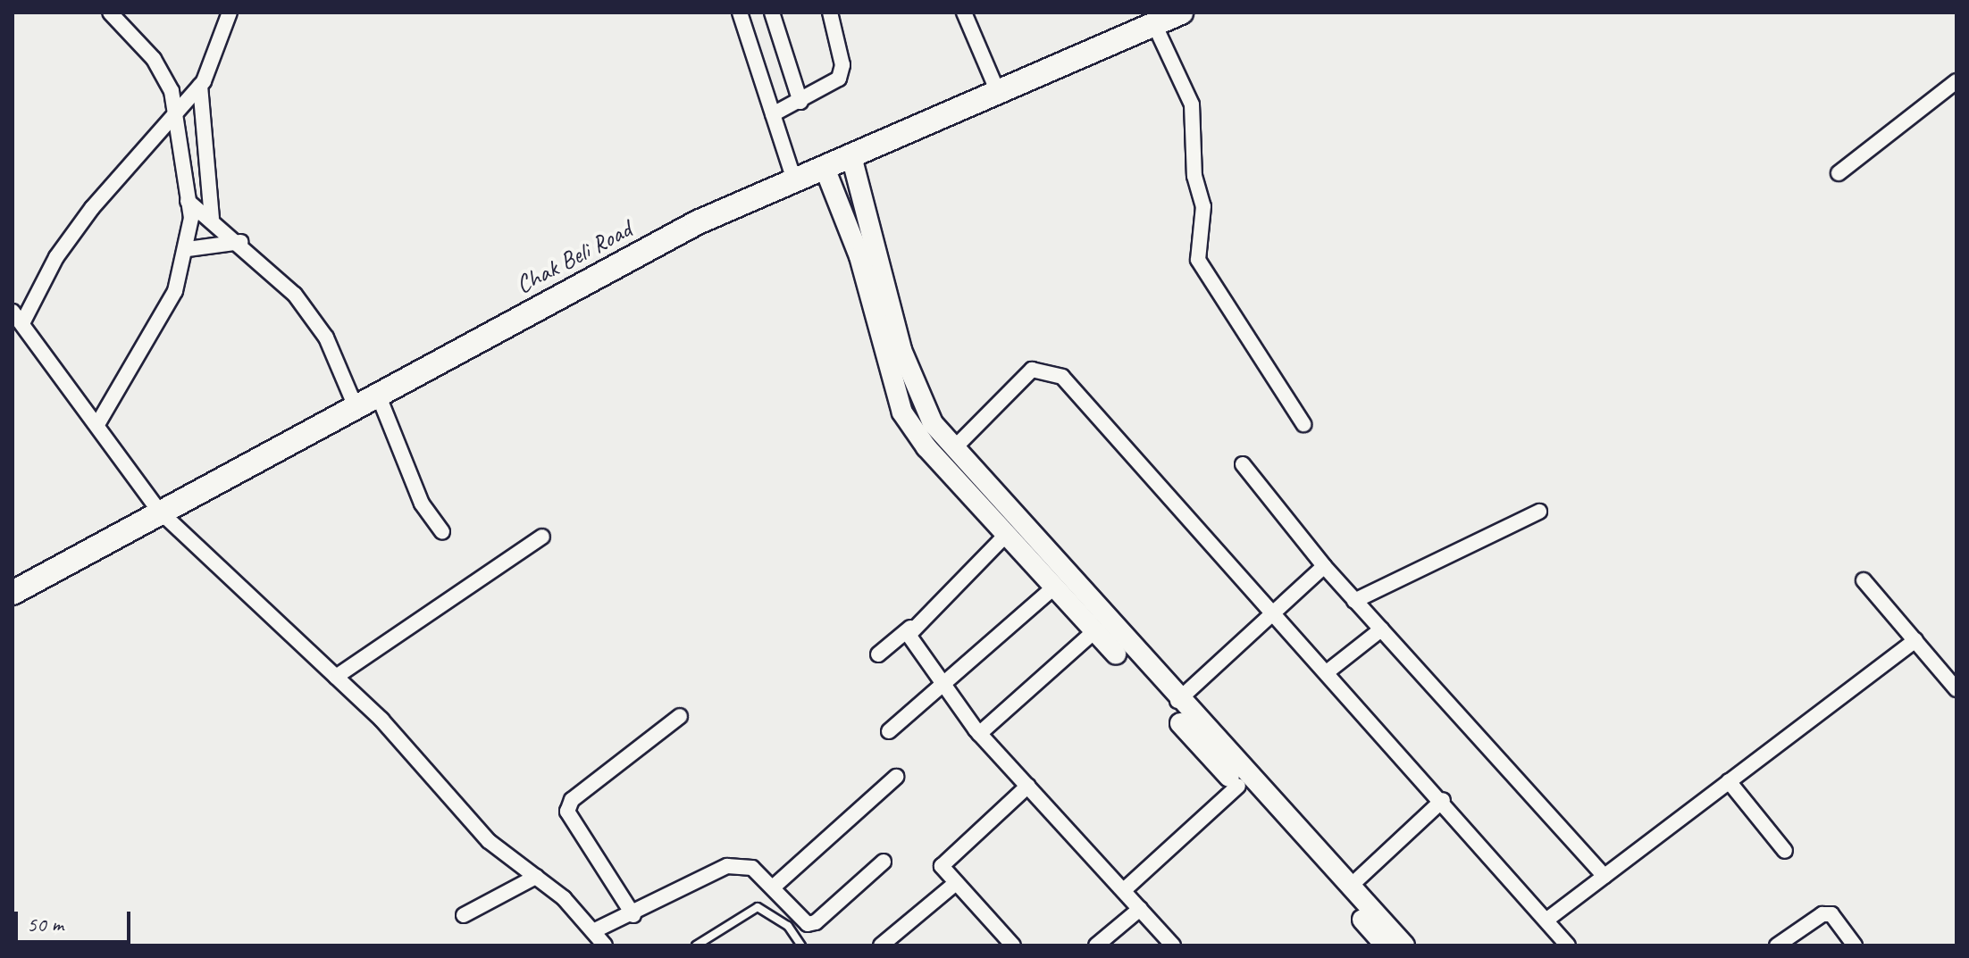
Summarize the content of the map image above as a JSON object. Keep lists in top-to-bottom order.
{
  "streets": {
    "main road": ["Chak Beli Road"]
  },
  "scale_bar": "50 m"
}
